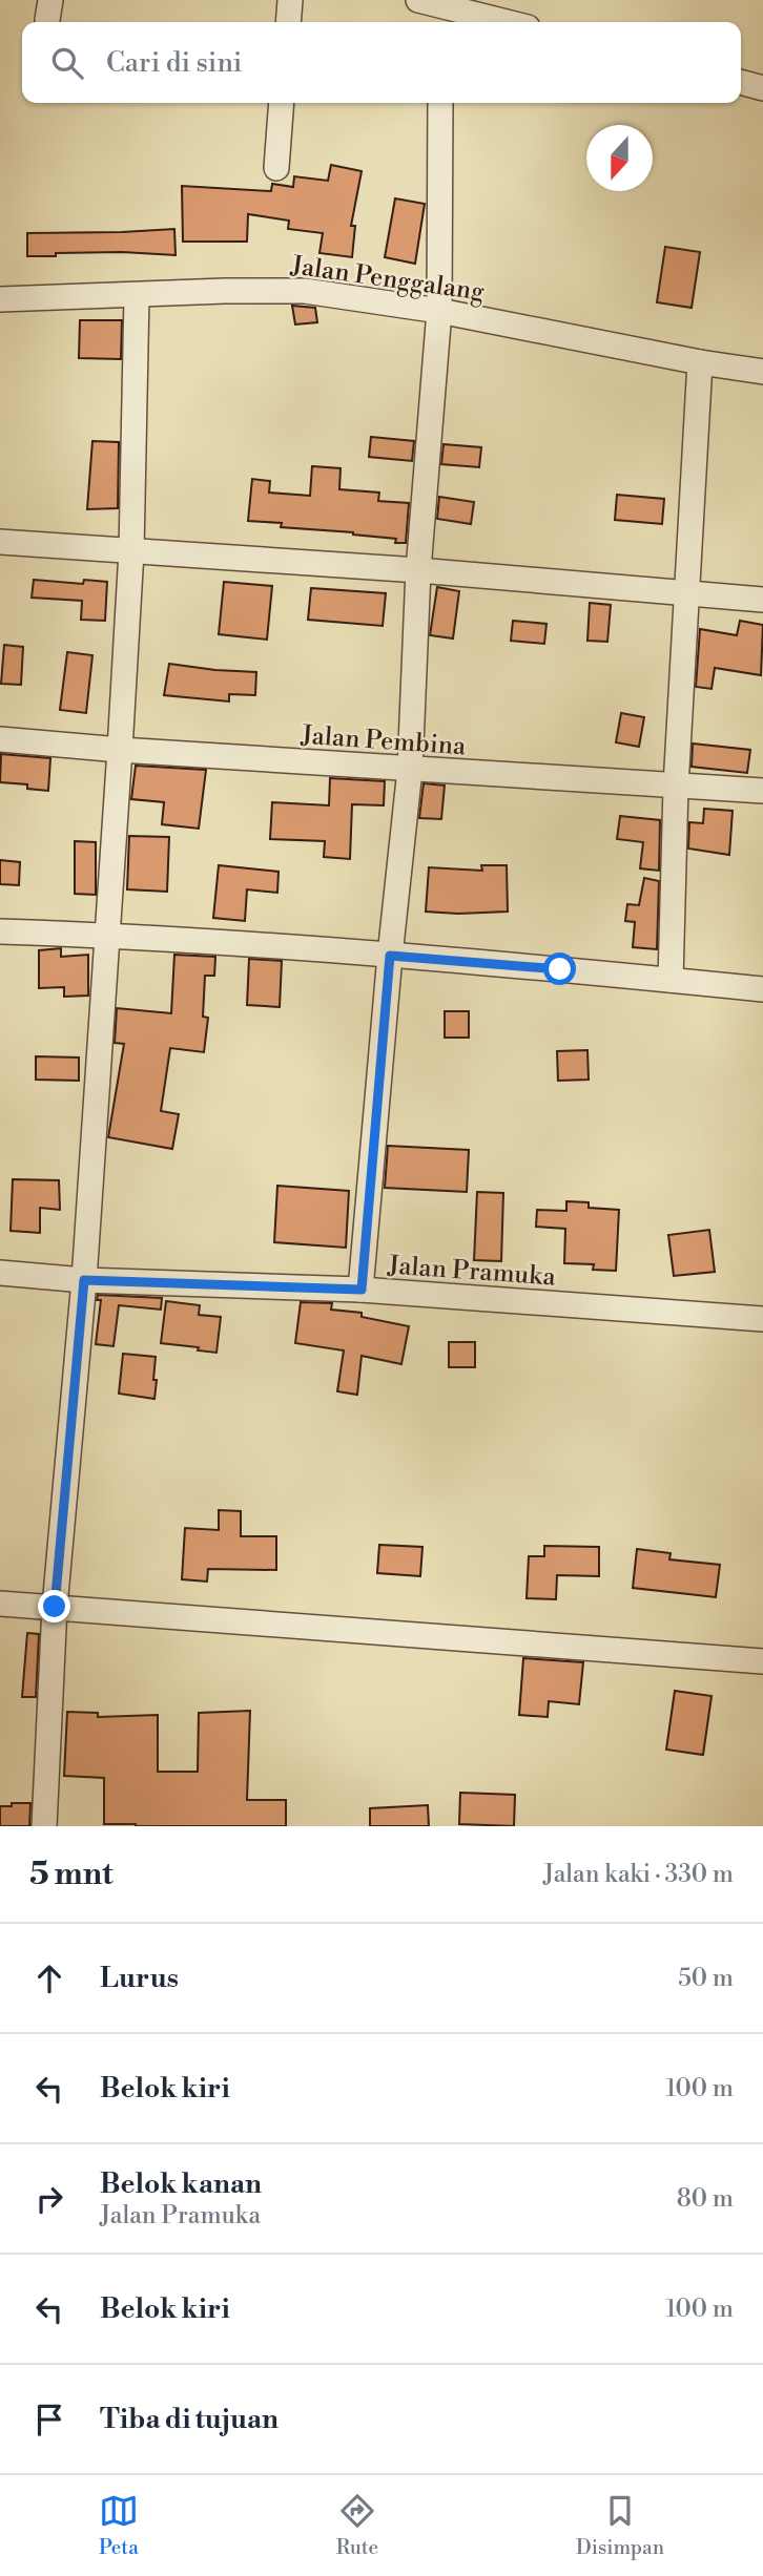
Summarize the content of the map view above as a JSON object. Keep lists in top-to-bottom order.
{
  "streets": {
    "street": ["Jalan Penggalang", "Jalan Pembina", "Jalan Pramuka"]
  },
  "north": "bottom",
  "page": {
    "search": "Cari di sini",
    "heading": ["5 mnt", "Jalan kaki · 330 m"],
    "list": [
      ["Lurus", "50 m"],
      ["Belok kiri", "100 m"],
      ["Belok kanan", "Jalan Pramuka", "80 m"],
      ["Belok kiri", "100 m"],
      "Tiba di tujuan"
    ],
    "nav": ["Peta", "Rute", "Disimpan"]
  }
}
